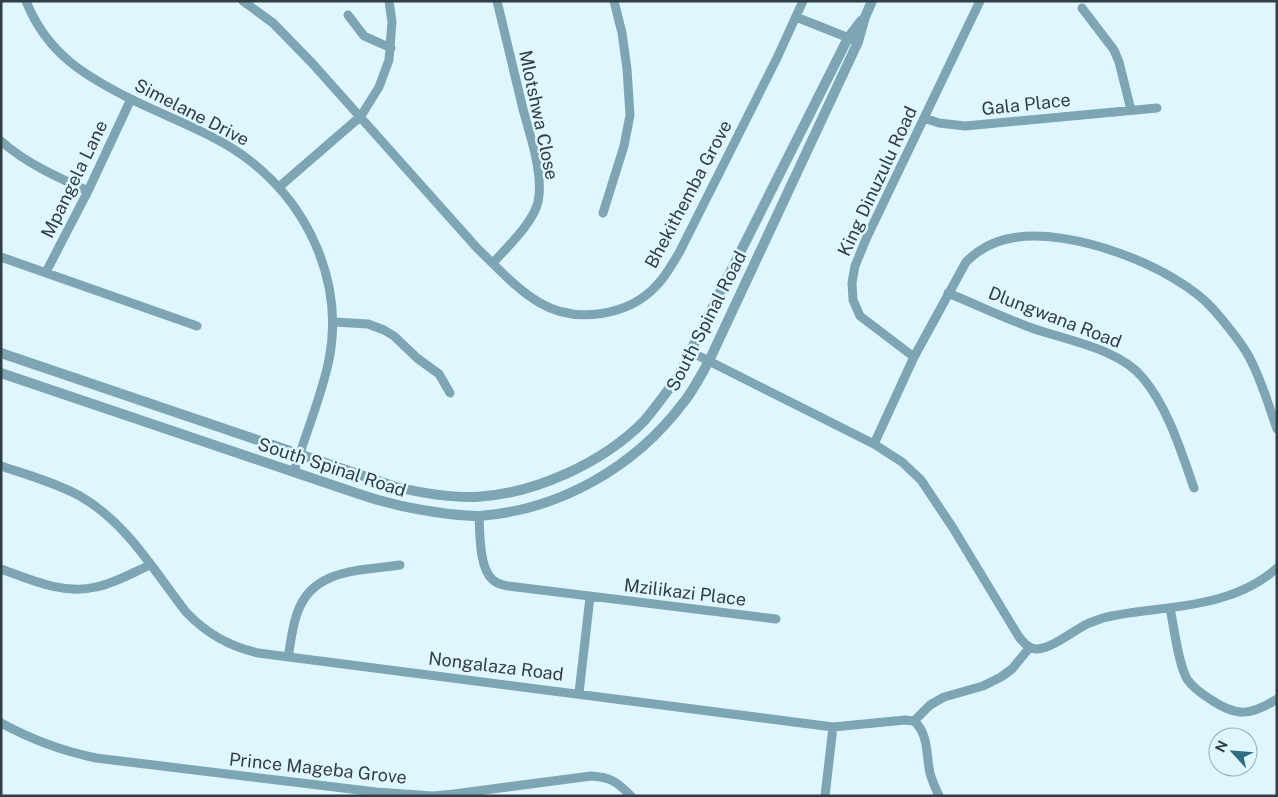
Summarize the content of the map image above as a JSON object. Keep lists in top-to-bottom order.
{
  "streets": {
    "street": [
      "Gala Place",
      "Simelane Drive",
      "Mlotshwa Close",
      "Mpangela Lane",
      "King Dinuzulu Road",
      "Bhekithemba Grove",
      "Dlungwana Road",
      "South Spinal Road",
      "Mzilikazi Place",
      "Nongalaza Road",
      "Prince Mageba Grove"
    ]
  },
  "crossings": [
    ["Gala Place", "King Dinuzulu Road"],
    ["Simelane Drive", "Mpangela Lane"],
    ["Simelane Drive", "South Spinal Road"],
    ["Mlotshwa Close", "Bhekithemba Grove"],
    ["South Spinal Road", "Mzilikazi Place"]
  ],
  "north": "top left"
}
